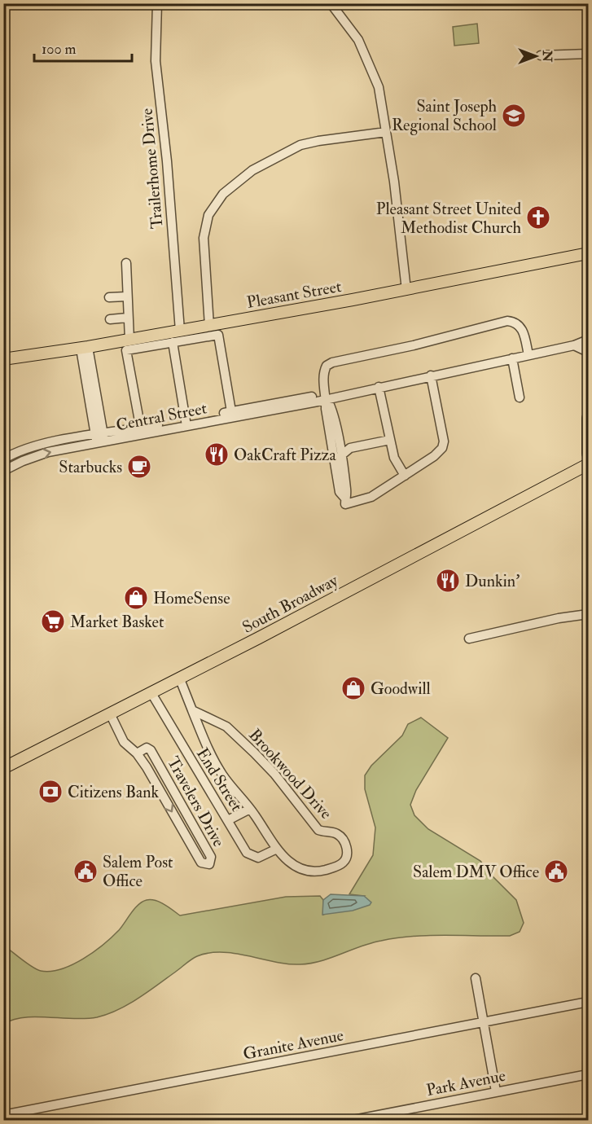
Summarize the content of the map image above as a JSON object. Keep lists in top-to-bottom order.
{
  "streets": {
    "main road": ["Pleasant Street", "South Broadway"],
    "street": [
      "Trailerhome Drive",
      "Central Street",
      "Brookwood Drive",
      "End Street",
      "Travelers Drive",
      "Granite Avenue",
      "Park Avenue"
    ]
  },
  "crossings": [
    ["Trailerhome Drive", "Pleasant Street"],
    ["South Broadway", "Brookwood Drive"],
    ["South Broadway", "End Street"],
    ["South Broadway", "Travelers Drive"],
    ["Brookwood Drive", "End Street"]
  ],
  "places": {
    "school or university": ["Saint Joseph Regional School"],
    "church": ["Pleasant Street United Methodist Church"],
    "restaurant": ["OakCraft Pizza", "Dunkin'"],
    "cafe": ["Starbucks"],
    "shop": ["HomeSense", "Goodwill"],
    "supermarket": ["Market Basket"],
    "bank": ["Citizens Bank"],
    "public building": ["Salem Post Office", "Salem DMV Office"]
  },
  "scale_bar": "100 m",
  "north": "right"
}
